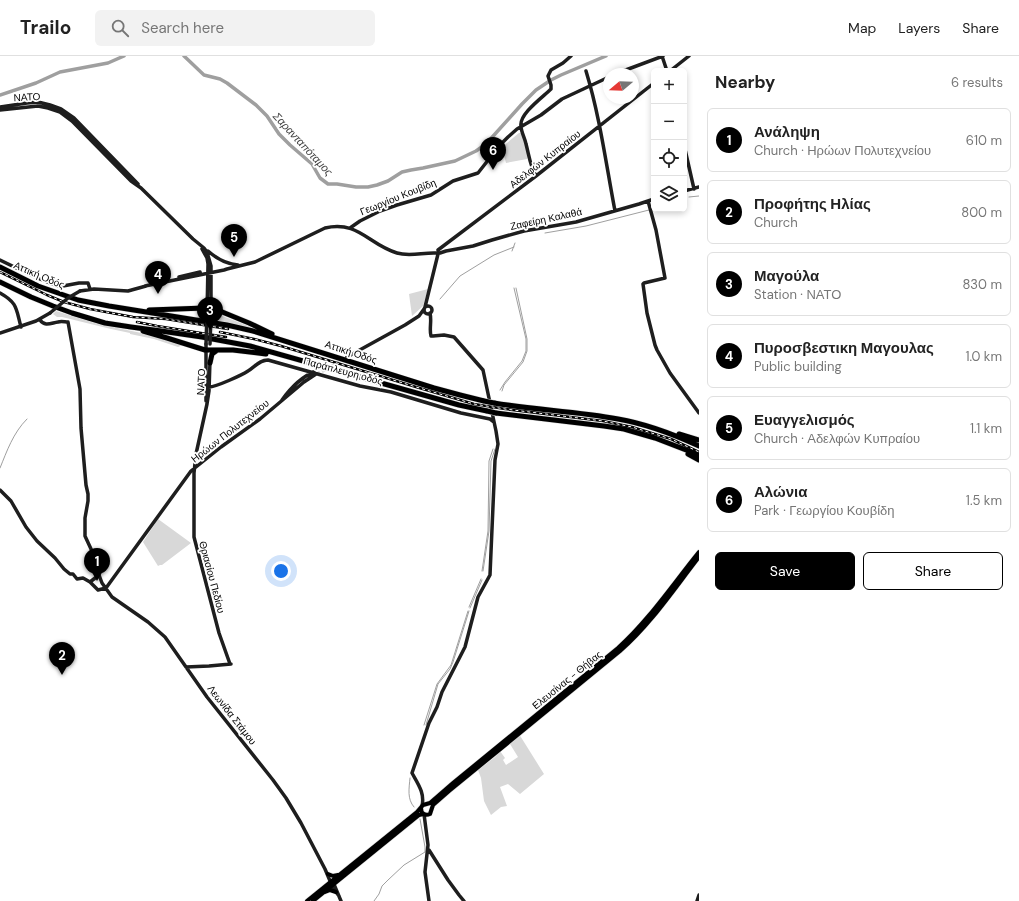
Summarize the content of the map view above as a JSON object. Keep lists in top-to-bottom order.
{
  "streets": {
    "highway": ["Αττική Οδός"],
    "main road": [
      "ΝΑΤΟ",
      "Αδελφών Κυπραίου",
      "Γεωργίου Κουβίδη",
      "Ζαφείρη Καλαθά",
      "Παράπλευρη οδός",
      "Ηρώων Πολυτεχνείου",
      "Θριασίου Πεδίου",
      "Ελευσίνας - Θήβας",
      "Λεωνίδα Στάμου"
    ]
  },
  "crossings": [
    ["ΝΑΤΟ", "Παράπλευρη οδός"],
    ["ΝΑΤΟ", "Θριασίου Πεδίου"],
    ["Αδελφών Κυπραίου", "Ζαφείρη Καλαθά"],
    ["Παράπλευρη οδός", "Ηρώων Πολυτεχνείου"],
    ["Ηρώων Πολυτεχνείου", "Θριασίου Πεδίου"],
    ["Ηρώων Πολυτεχνείου", "Λεωνίδα Στάμου"],
    ["Θριασίου Πεδίου", "Λεωνίδα Στάμου"],
    ["Ελευσίνας - Θήβας", "Λεωνίδα Στάμου"]
  ],
  "water": ["Σαρανταπόταμος"],
  "north": "left",
  "page": {
    "header": "Trailo",
    "search": "Search here",
    "nav": ["Map", "Layers", "Share"],
    "heading": ["Nearby", "6 results"],
    "map_buttons": ["+", "−"],
    "list": [
      {
        "mark": "1",
        "name": "Ανάληψη",
        "note": "Church · Ηρώων Πολυτεχνείου",
        "value": "610 m"
      },
      {
        "mark": "2",
        "name": "Προφήτης Ηλίας",
        "note": "Church",
        "value": "800 m"
      },
      {
        "mark": "3",
        "name": "Μαγούλα",
        "note": "Station · ΝΑΤΟ",
        "value": "830 m"
      },
      {
        "mark": "4",
        "name": "Πυροσβεστικη Μαγουλας",
        "note": "Public building",
        "value": "1.0 km"
      },
      {
        "mark": "5",
        "name": "Ευαγγελισμός",
        "note": "Church · Αδελφών Κυπραίου",
        "value": "1.1 km"
      },
      {
        "mark": "6",
        "name": "Αλώνια",
        "note": "Park · Γεωργίου Κουβίδη",
        "value": "1.5 km"
      }
    ],
    "pins": [
      "6",
      "5",
      "4",
      "3",
      "1",
      "2"
    ],
    "buttons": ["Save", "Share"]
  }
}
